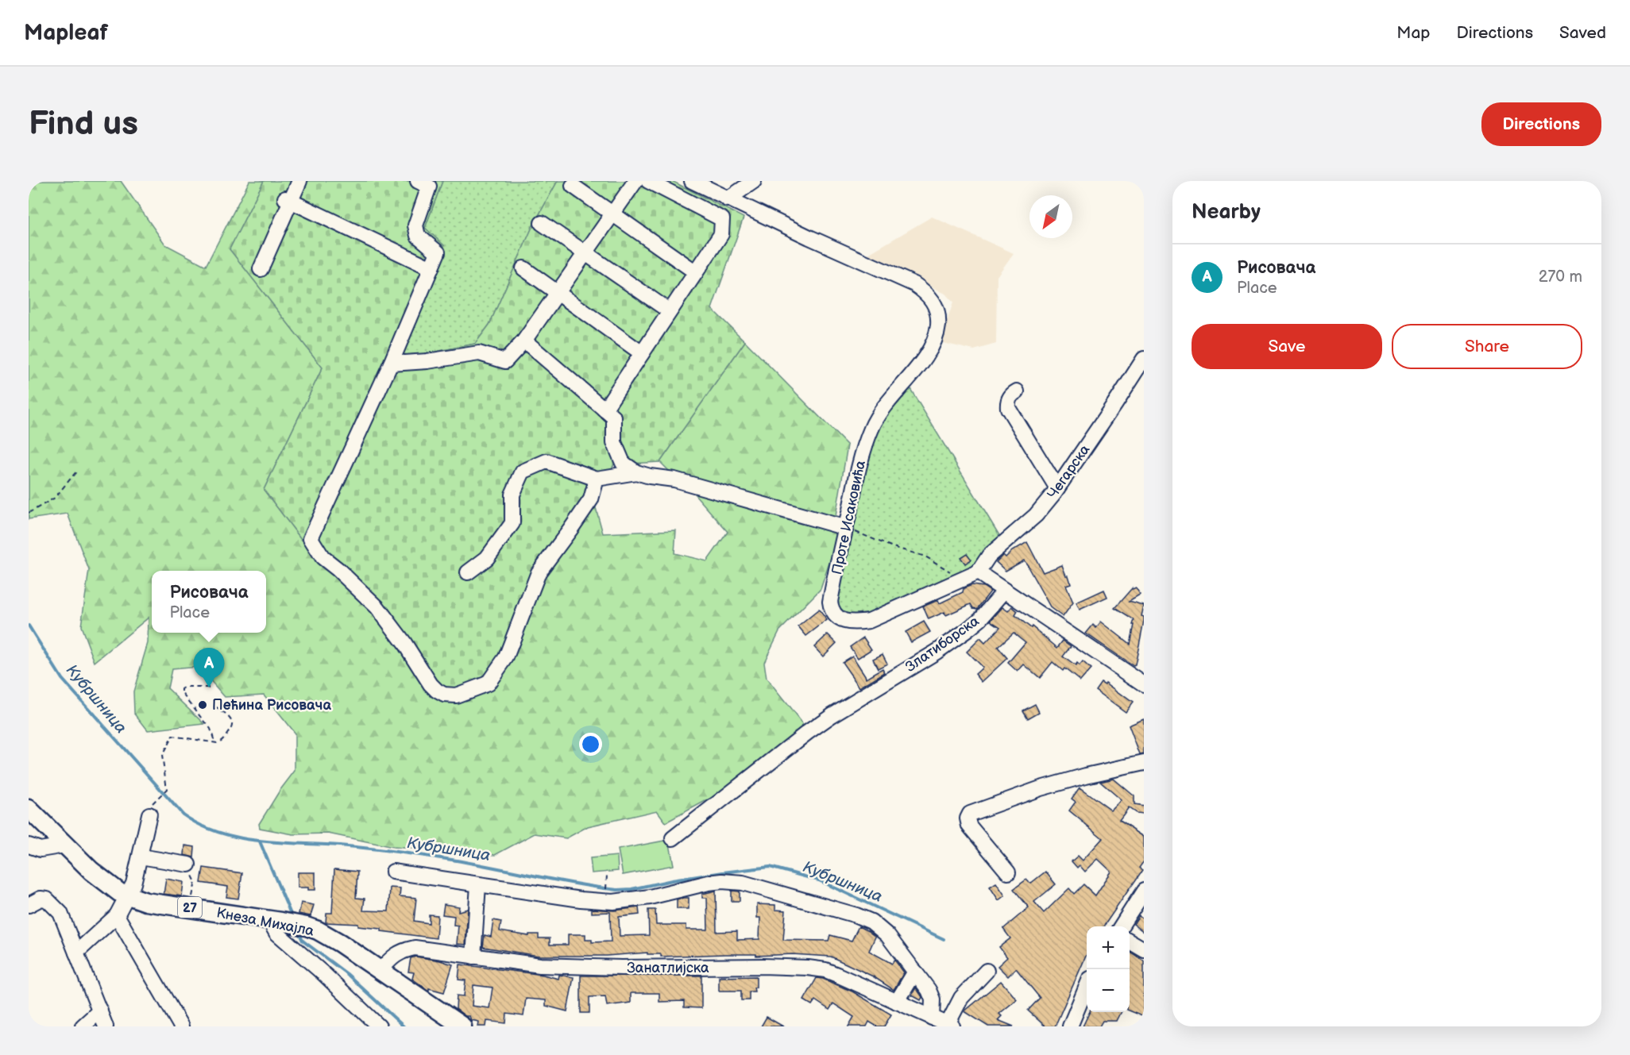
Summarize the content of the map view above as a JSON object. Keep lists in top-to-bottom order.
{
  "streets": {
    "main road": ["27", "Кнеза Михајла"],
    "street": [
      "Чегарска",
      "Проте Исаковића",
      "Златиборска",
      "Занатлијска"
    ]
  },
  "crossings": [
    ["Чегарска", "Проте Исаковића"],
    ["27", "Кнеза Михајла"],
    ["Кнеза Михајла", "Занатлијска"]
  ],
  "water": ["Кубршница"],
  "places": ["Пећина Рисовача"],
  "north": "bottom left",
  "page": {
    "header": "Mapleaf",
    "nav": ["Map", "Directions", "Saved"],
    "buttons": [
      "Directions",
      ["Save", "Share"]
    ],
    "title": "Find us",
    "heading": "Nearby",
    "list": [
      {
        "mark": "A",
        "name": "Рисовача",
        "note": "Place",
        "value": "270 m"
      }
    ],
    "popup": ["Рисовача", "Place"],
    "pins": "A",
    "map_buttons": ["+", "−"]
  }
}
